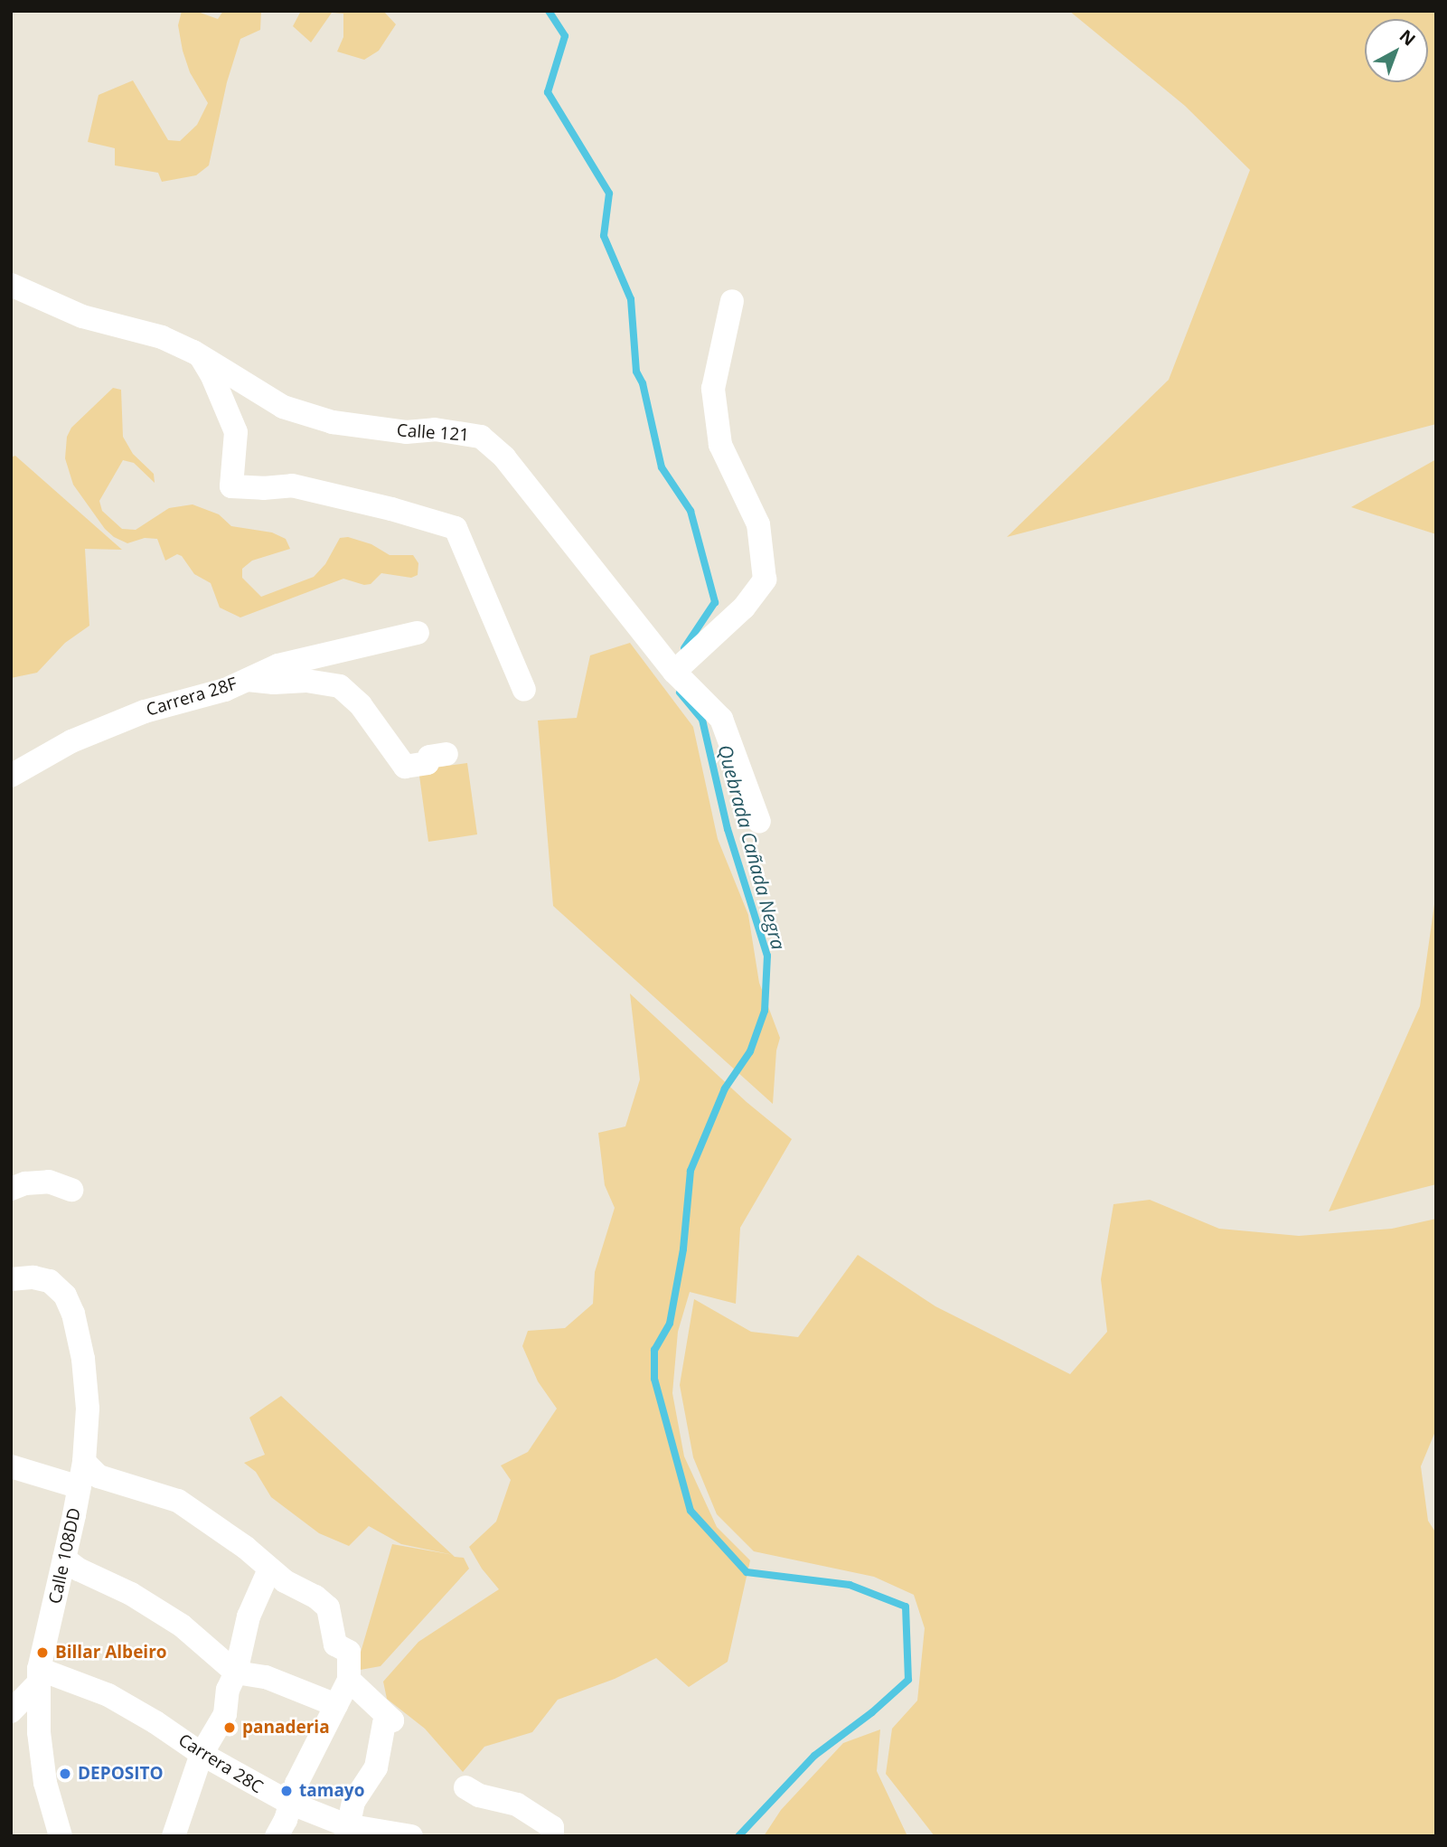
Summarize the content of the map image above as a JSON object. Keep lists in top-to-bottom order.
{
  "streets": {
    "street": [
      "Calle 121",
      "Carrera 28F",
      "Calle 108DD",
      "Carrera 28C"
    ]
  },
  "crossings": [
    ["Calle 108DD", "Carrera 28C"]
  ],
  "water": ["Quebrada Cañada Negra"],
  "places": [
    "Billar Albeiro",
    "panaderia",
    "DEPOSITO",
    "tamayo"
  ],
  "north": "top right"
}
